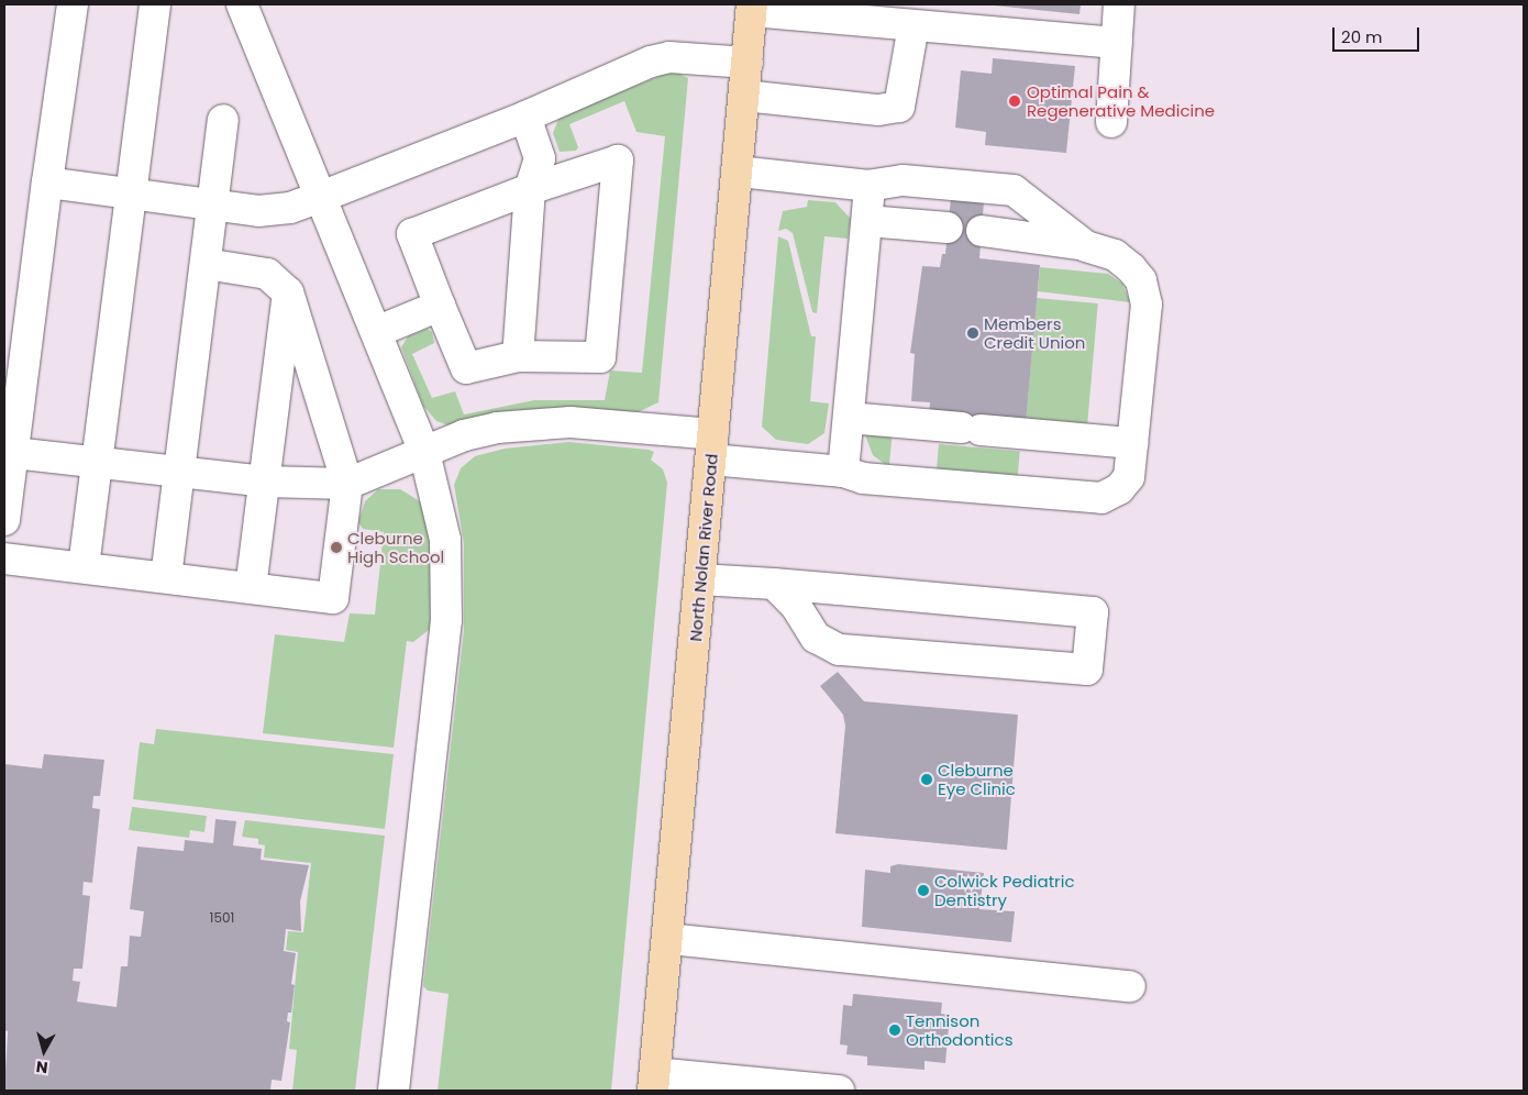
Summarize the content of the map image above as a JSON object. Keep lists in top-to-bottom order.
{
  "streets": {
    "main road": ["North Nolan River Road"]
  },
  "places": [
    "Optimal Pain & Regenerative Medicine",
    "Members Credit Union",
    "Cleburne High School",
    "Cleburne Eye Clinic",
    "Colwick Pediatric Dentistry",
    "Tennison Orthodontics"
  ],
  "house_numbers": ["1501"],
  "scale_bar": "20 m",
  "north": "bottom"
}
